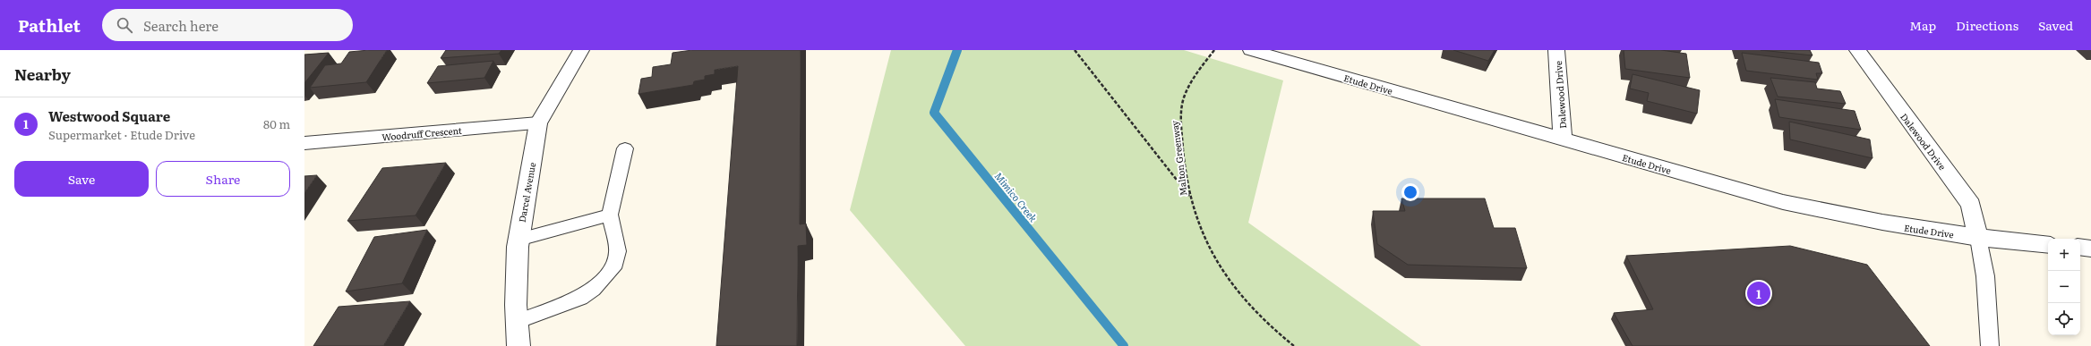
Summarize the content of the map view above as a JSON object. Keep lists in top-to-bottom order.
{
  "streets": {
    "street": [
      "Etude Drive",
      "Dalewood Drive",
      "Woodruff Crescent",
      "Darcel Avenue"
    ],
    "path": ["Malton Greenway"]
  },
  "crossings": [
    ["Etude Drive", "Dalewood Drive"],
    ["Woodruff Crescent", "Darcel Avenue"]
  ],
  "water": ["Mimico Creek"],
  "page": {
    "header": "Pathlet",
    "search": "Search here",
    "nav": ["Map", "Directions", "Saved"],
    "heading": "Nearby",
    "list": [
      {
        "mark": "1",
        "name": "Westwood Square",
        "note": "Supermarket · Etude Drive",
        "value": "80 m"
      }
    ],
    "buttons": ["Save", "Share"],
    "map_buttons": ["+", "−"],
    "pins": "1"
  }
}
